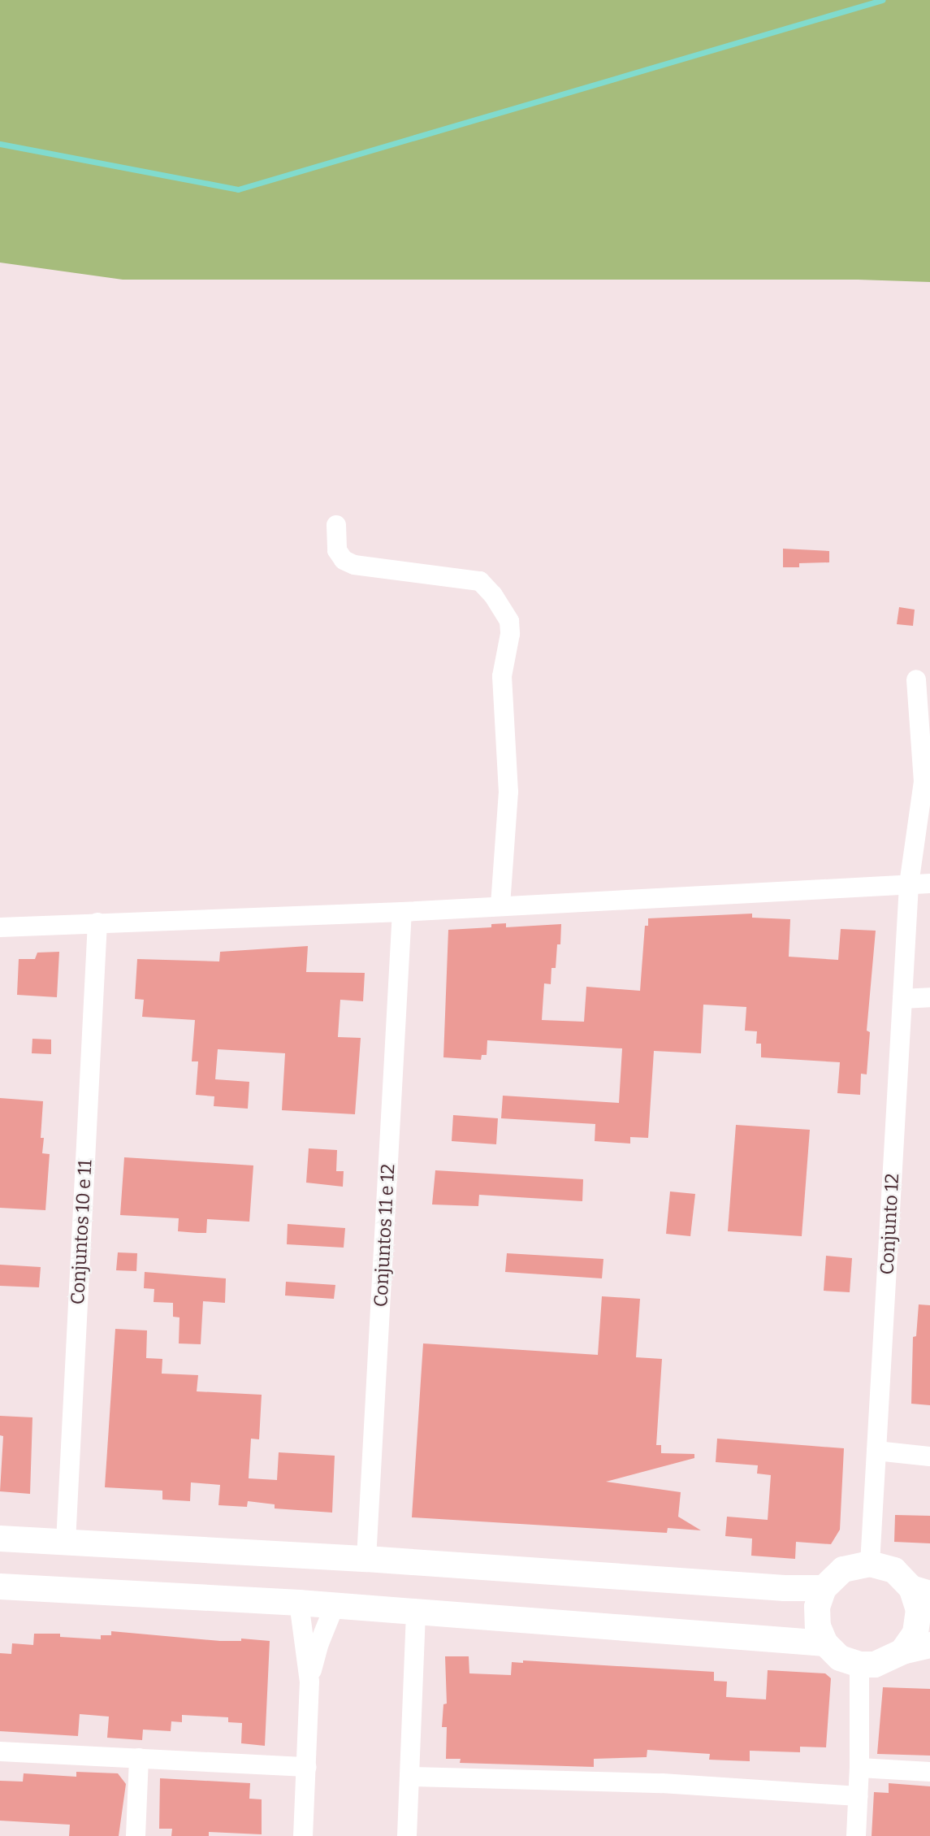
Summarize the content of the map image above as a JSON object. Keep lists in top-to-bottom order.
{
  "streets": {
    "street": ["Conjunto 12", "Conjuntos 10 e 11", "Conjuntos 11 e 12"]
  }
}
